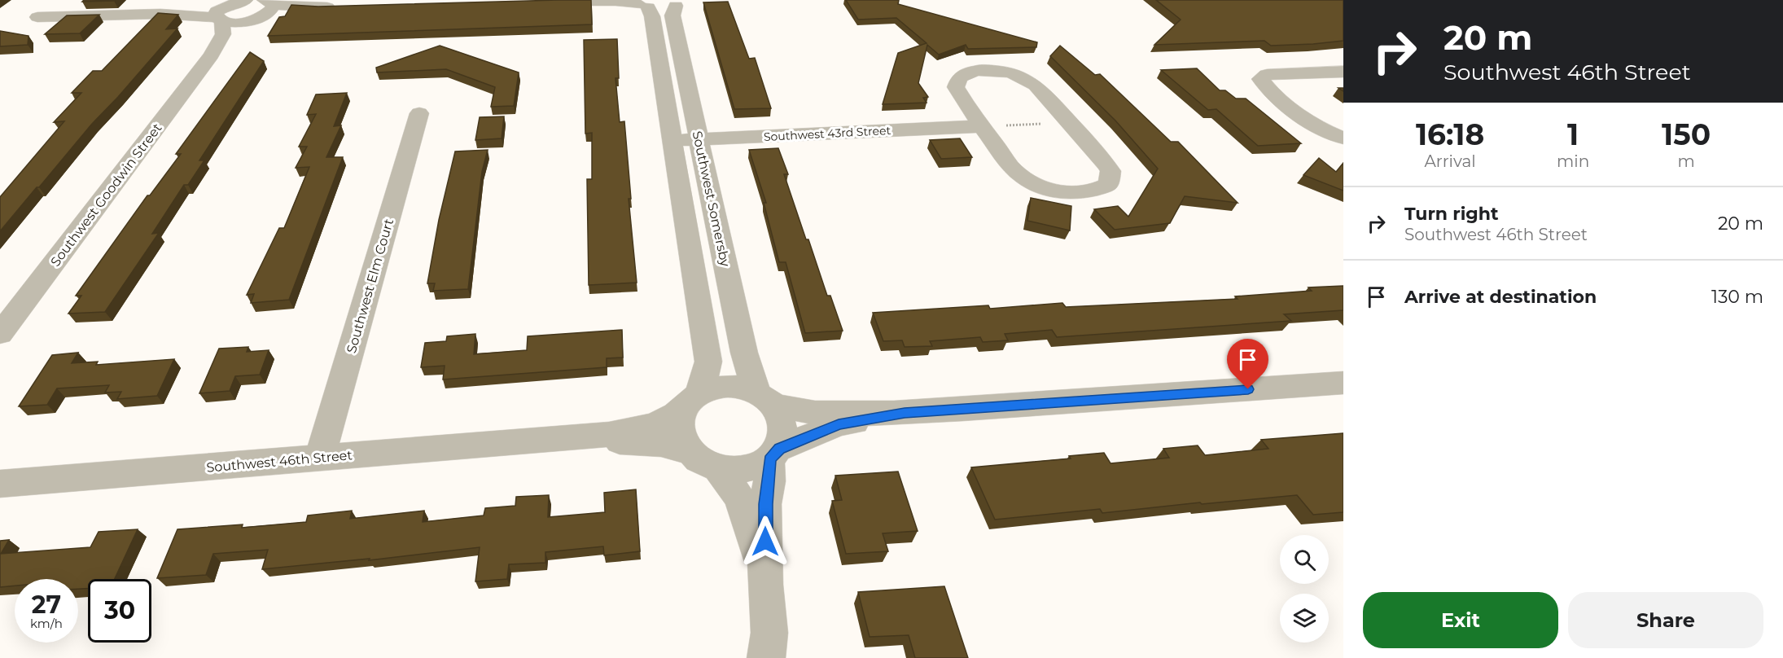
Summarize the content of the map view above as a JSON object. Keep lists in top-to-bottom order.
{
  "streets": {
    "street": [
      "Southwest 43rd Street",
      "Southwest Goodwin Street",
      "Southwest Somersby",
      "Southwest Elm Court",
      "Southwest 46th Street"
    ]
  },
  "crossings": [
    ["Southwest 43rd Street", "Southwest Somersby"],
    ["Southwest Somersby", "Southwest 46th Street"],
    ["Southwest Elm Court", "Southwest 46th Street"]
  ],
  "page": {
    "turn": ["20 m", "Southwest 46th Street"],
    "eta": [
      "16:18",
      "Arrival",
      "1",
      "min",
      "150",
      "m"
    ],
    "list": [
      {
        "name": "Turn right",
        "note": "Southwest 46th Street",
        "value": "20 m"
      },
      {
        "name": "Arrive at destination",
        "value": "130 m"
      }
    ],
    "speed": "27 km/h",
    "limit": "30",
    "buttons": ["Exit", "Share"]
  }
}
